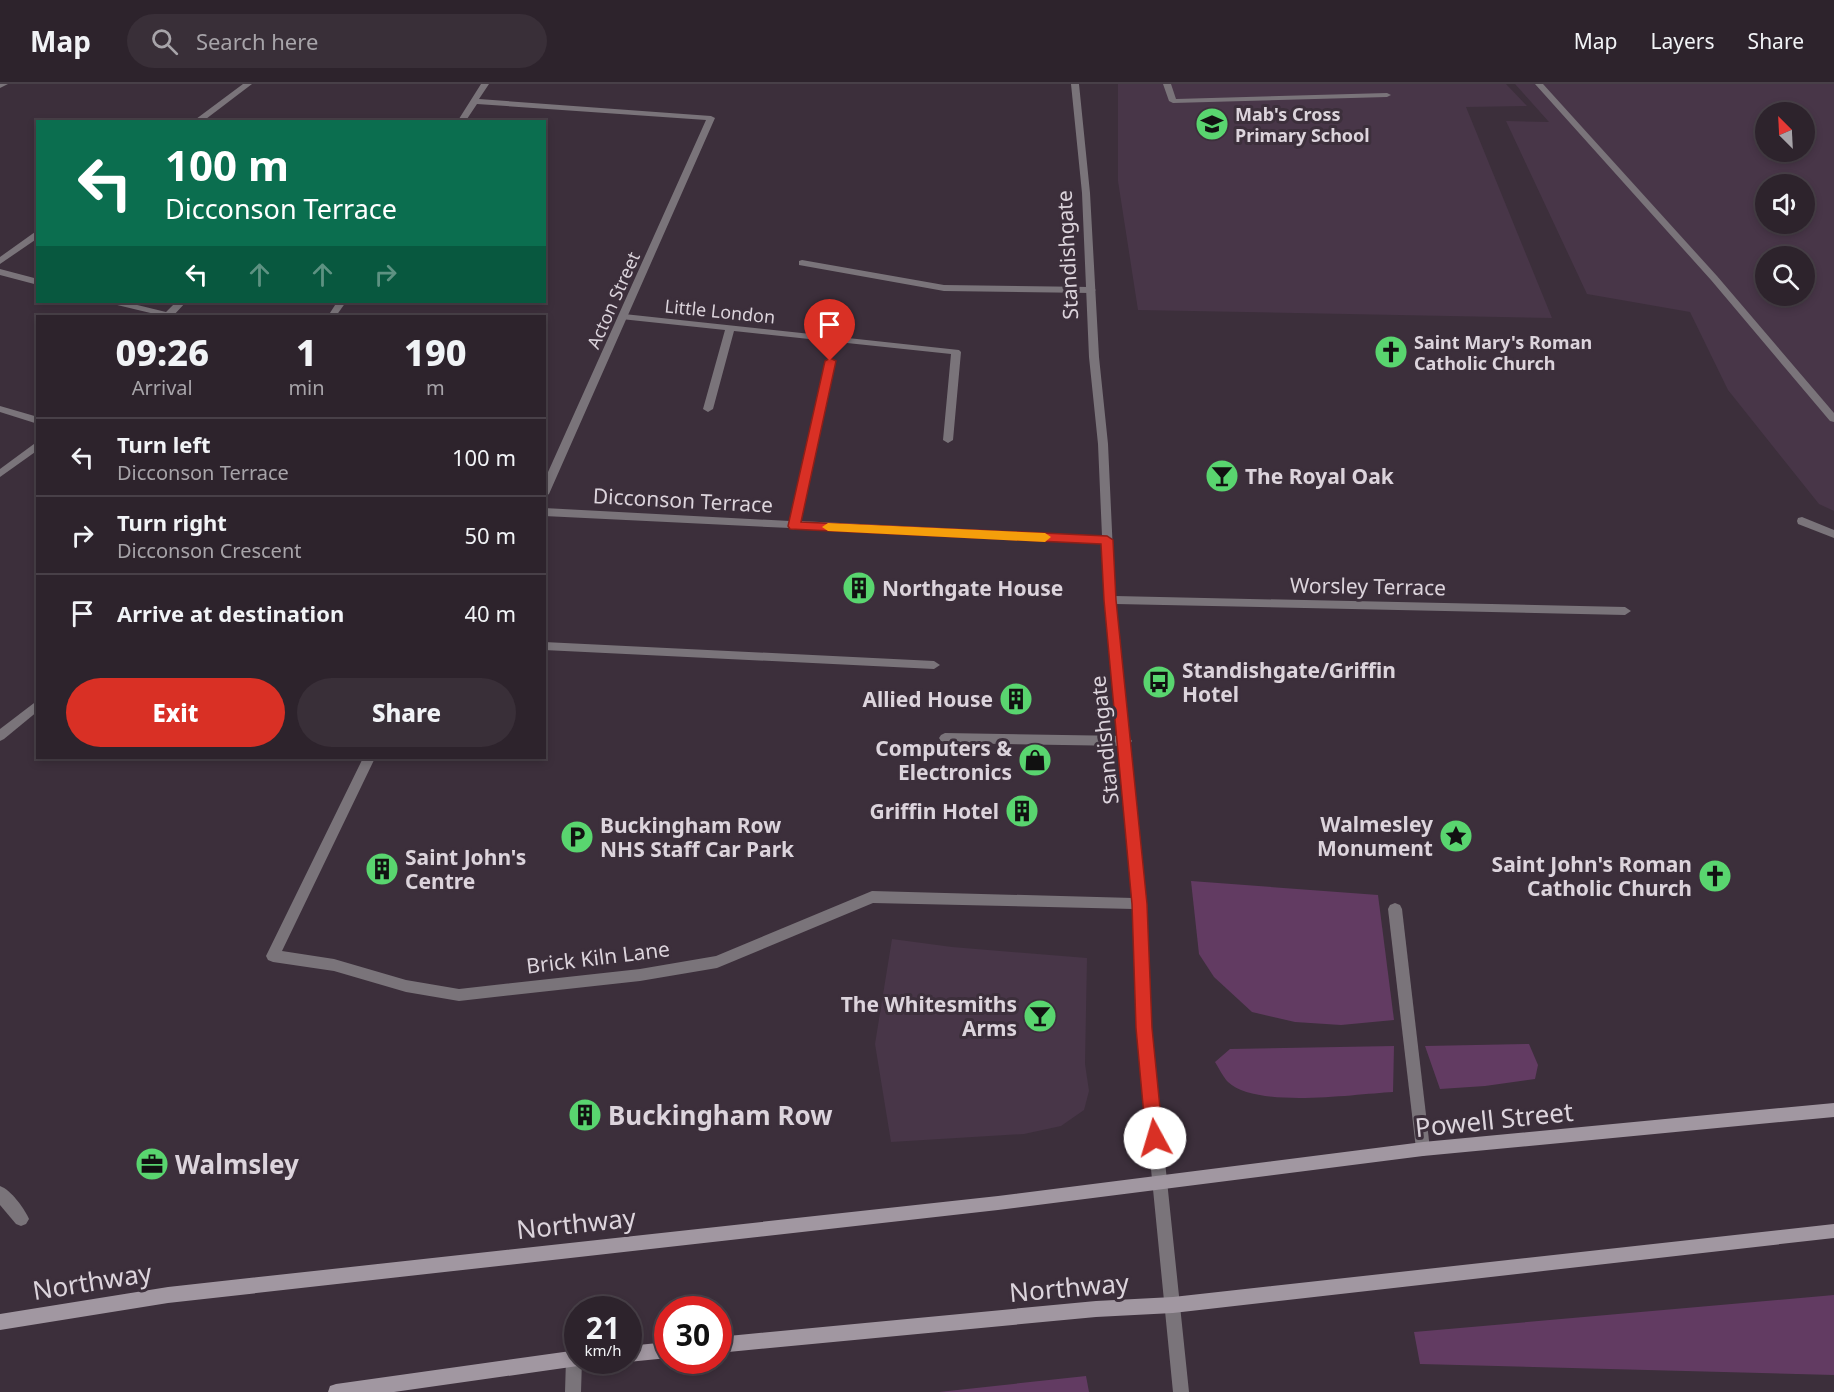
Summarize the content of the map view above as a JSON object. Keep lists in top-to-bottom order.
{
  "streets": {
    "main road": ["Powell Street", "Northway"],
    "street": [
      "Standishgate",
      "Acton Street",
      "Little London",
      "Dicconson Terrace",
      "Worsley Terrace",
      "Brick Kiln Lane"
    ]
  },
  "crossings": [
    ["Standishgate", "Dicconson Terrace"],
    ["Standishgate", "Worsley Terrace"],
    ["Standishgate", "Brick Kiln Lane"],
    ["Standishgate", "Powell Street"],
    ["Standishgate", "Northway"],
    ["Acton Street", "Little London"],
    ["Powell Street", "Northway"]
  ],
  "places": {
    "school or university": ["Mab's Cross Primary School"],
    "church": ["Saint Mary's Roman Catholic Church", "Saint John's Roman Catholic Church"],
    "bar": ["The Royal Oak", "The Whitesmiths Arms"],
    "building": [
      "Northgate House",
      "Allied House",
      "Griffin Hotel",
      "Saint John's Centre",
      "Buckingham Row"
    ],
    "bus stop": ["Standishgate/Griffin Hotel"],
    "shop": ["Computers & Electronics"],
    "place": ["Walmesley Monument"],
    "parking": ["Buckingham Row NHS Staff Car Park"],
    "office": ["Walmsley"]
  },
  "north": "top left",
  "page": {
    "header": "Map",
    "search": "Search here",
    "nav": ["Map", "Layers", "Share"],
    "turn": ["100 m", "Dicconson Terrace"],
    "eta": [
      "09:26",
      "Arrival",
      "1",
      "min",
      "190",
      "m"
    ],
    "list": [
      {
        "name": "Turn left",
        "note": "Dicconson Terrace",
        "value": "100 m"
      },
      {
        "name": "Turn right",
        "note": "Dicconson Crescent",
        "value": "50 m"
      },
      {
        "name": "Arrive at destination",
        "value": "40 m"
      }
    ],
    "buttons": ["Exit", "Share"],
    "speed": "21 km/h",
    "limit": "30"
  }
}
